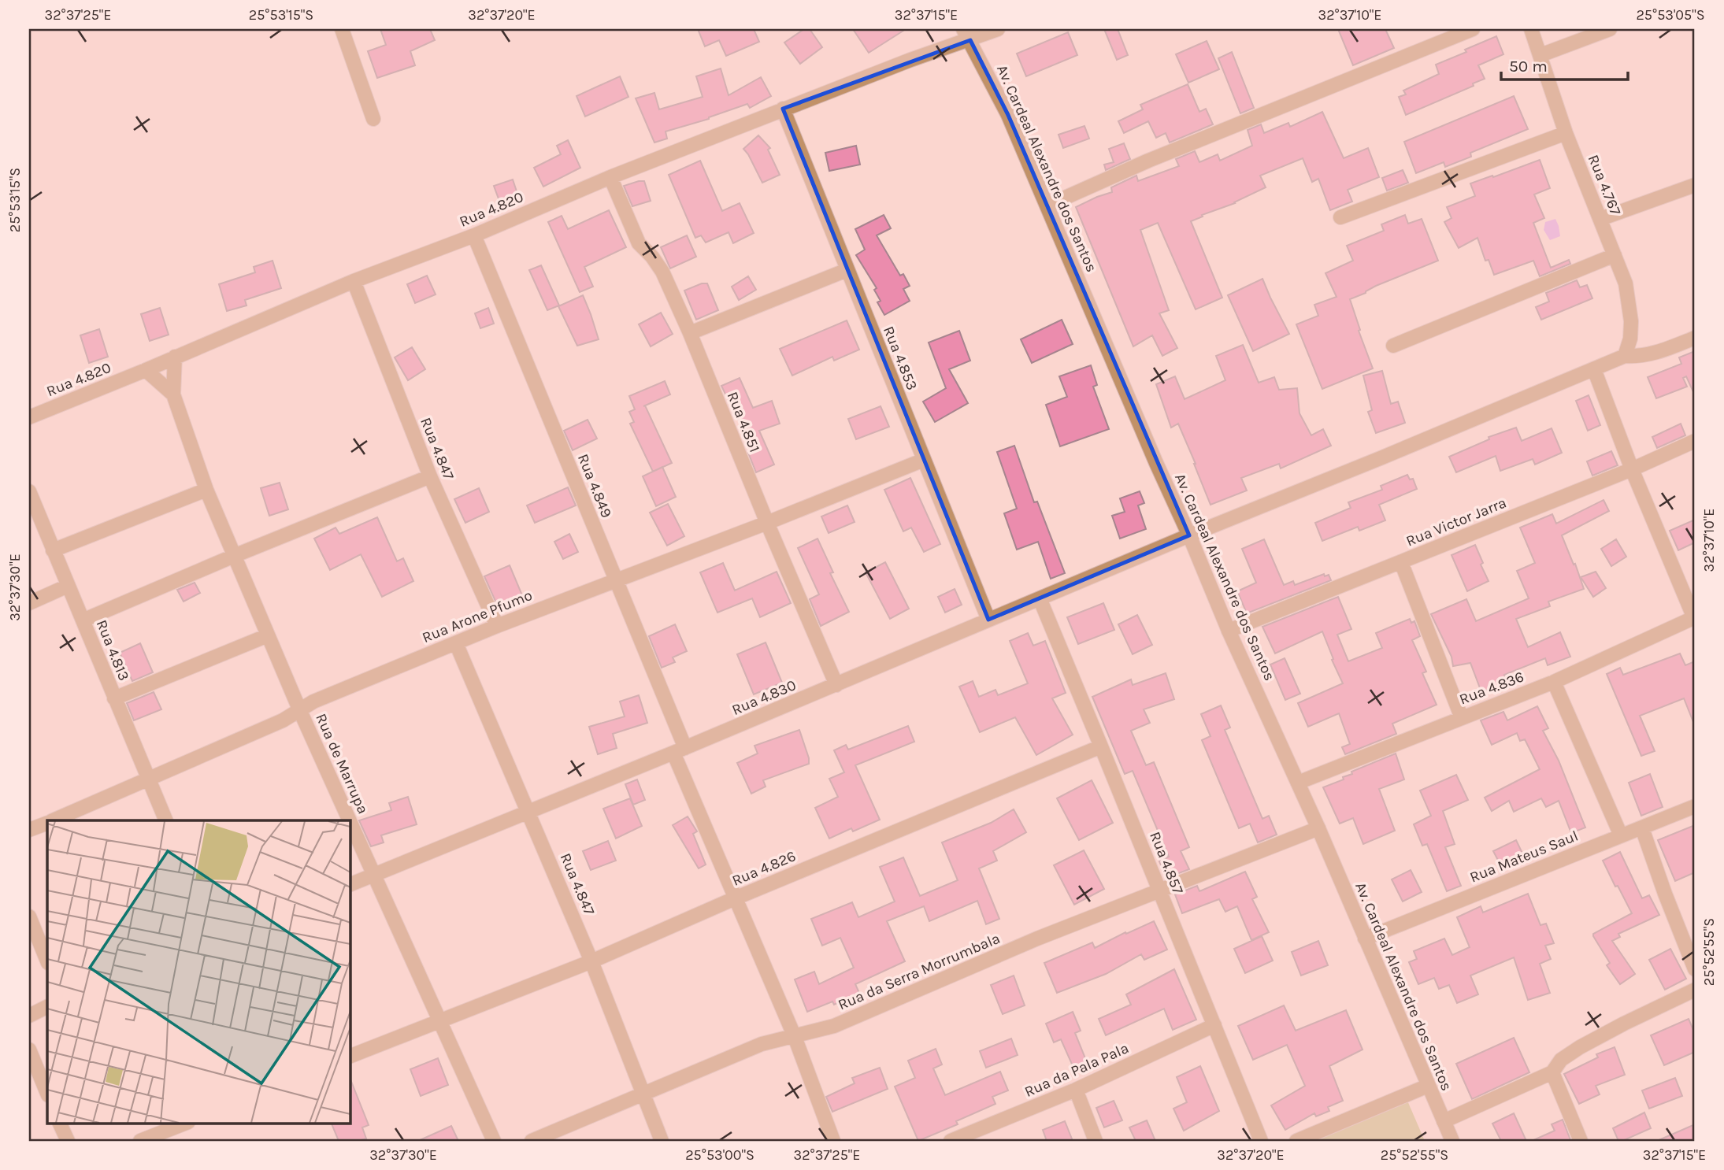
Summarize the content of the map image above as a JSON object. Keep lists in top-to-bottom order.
{
  "streets": {
    "street": [
      "Av. Cardeal Alexandre dos Santos",
      "Rua 4.767",
      "Rua 4.820",
      "Rua 4.853",
      "Rua 4.851",
      "Rua 4.847",
      "Rua 4.849",
      "Rua Victor Jarra",
      "Rua Arone Pfumo",
      "Rua 4.813",
      "Rua 4.836",
      "Rua 4.830",
      "Rua de Marrupa",
      "Rua Mateus Saul",
      "Rua 4.857",
      "Rua 4.826",
      "Rua da Serra Morrumbala",
      "Rua da Pala Pala"
    ]
  },
  "crossings": [
    ["Av. Cardeal Alexandre dos Santos", "Rua 4.820"],
    ["Av. Cardeal Alexandre dos Santos", "Rua Victor Jarra"],
    ["Av. Cardeal Alexandre dos Santos", "Rua 4.836"],
    ["Av. Cardeal Alexandre dos Santos", "Rua 4.830"],
    ["Av. Cardeal Alexandre dos Santos", "Rua Mateus Saul"],
    ["Av. Cardeal Alexandre dos Santos", "Rua da Serra Morrumbala"],
    ["Rua 4.767", "Rua 4.830"],
    ["Rua 4.820", "Rua 4.853"],
    ["Rua 4.820", "Rua 4.851"],
    ["Rua 4.820", "Rua 4.847"],
    ["Rua 4.820", "Rua 4.849"],
    ["Rua 4.853", "Rua Arone Pfumo"],
    ["Rua 4.853", "Rua 4.830"],
    ["Rua 4.851", "Rua Arone Pfumo"],
    ["Rua 4.851", "Rua 4.830"],
    ["Rua 4.847", "Rua Arone Pfumo"],
    ["Rua 4.847", "Rua 4.830"],
    ["Rua 4.847", "Rua 4.826"],
    ["Rua 4.847", "Rua da Serra Morrumbala"],
    ["Rua 4.849", "Rua Arone Pfumo"],
    ["Rua 4.849", "Rua 4.830"],
    ["Rua 4.849", "Rua 4.826"],
    ["Rua 4.849", "Rua da Serra Morrumbala"],
    ["Rua Arone Pfumo", "Rua 4.813"],
    ["Rua Arone Pfumo", "Rua de Marrupa"],
    ["Rua 4.830", "Rua de Marrupa"],
    ["Rua 4.830", "Rua 4.857"],
    ["Rua de Marrupa", "Rua 4.826"],
    ["Rua 4.857", "Rua 4.826"],
    ["Rua 4.857", "Rua da Serra Morrumbala"],
    ["Rua 4.857", "Rua da Pala Pala"]
  ],
  "scale_bar": "50 m",
  "coordinates": [
    "32°37'25\"E",
    "25°53'15\"S",
    "32°37'20\"E",
    "32°37'15\"E",
    "32°37'10\"E",
    "25°53'05\"S",
    "32°37'30\"E",
    "25°52'55\"S",
    "25°53'00\"S"
  ]
}
